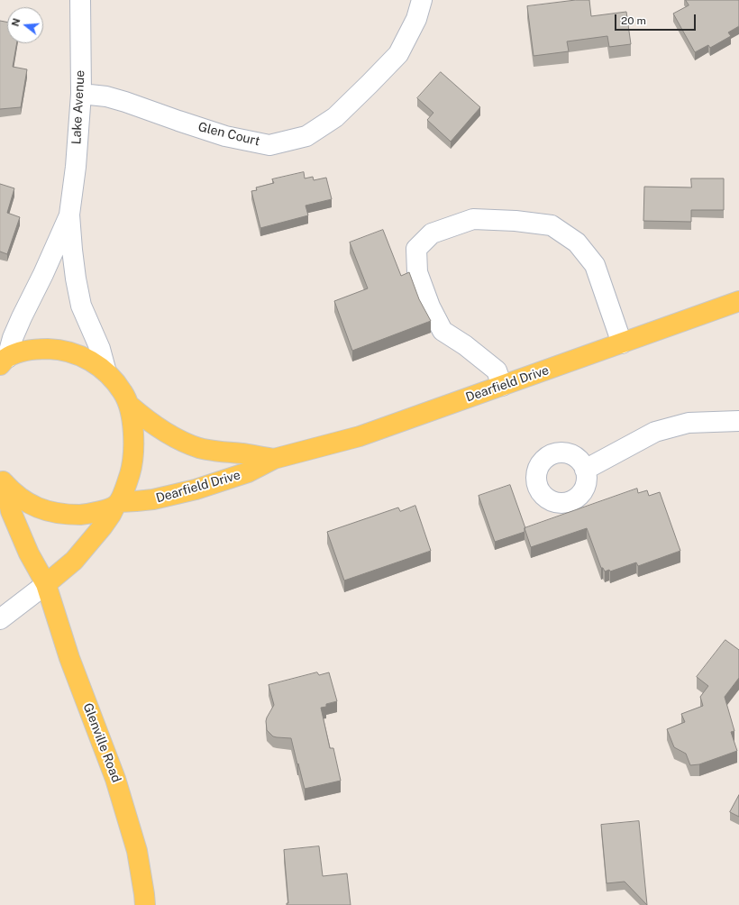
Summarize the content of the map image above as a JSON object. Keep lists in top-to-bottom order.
{
  "streets": {
    "main road": ["Dearfield Drive", "Glenville Road"],
    "street": ["Lake Avenue", "Glen Court"]
  },
  "crossings": [
    ["Lake Avenue", "Glen Court"],
    ["Dearfield Drive", "Glenville Road"]
  ],
  "scale_bar": "20 m",
  "north": "left"
}
